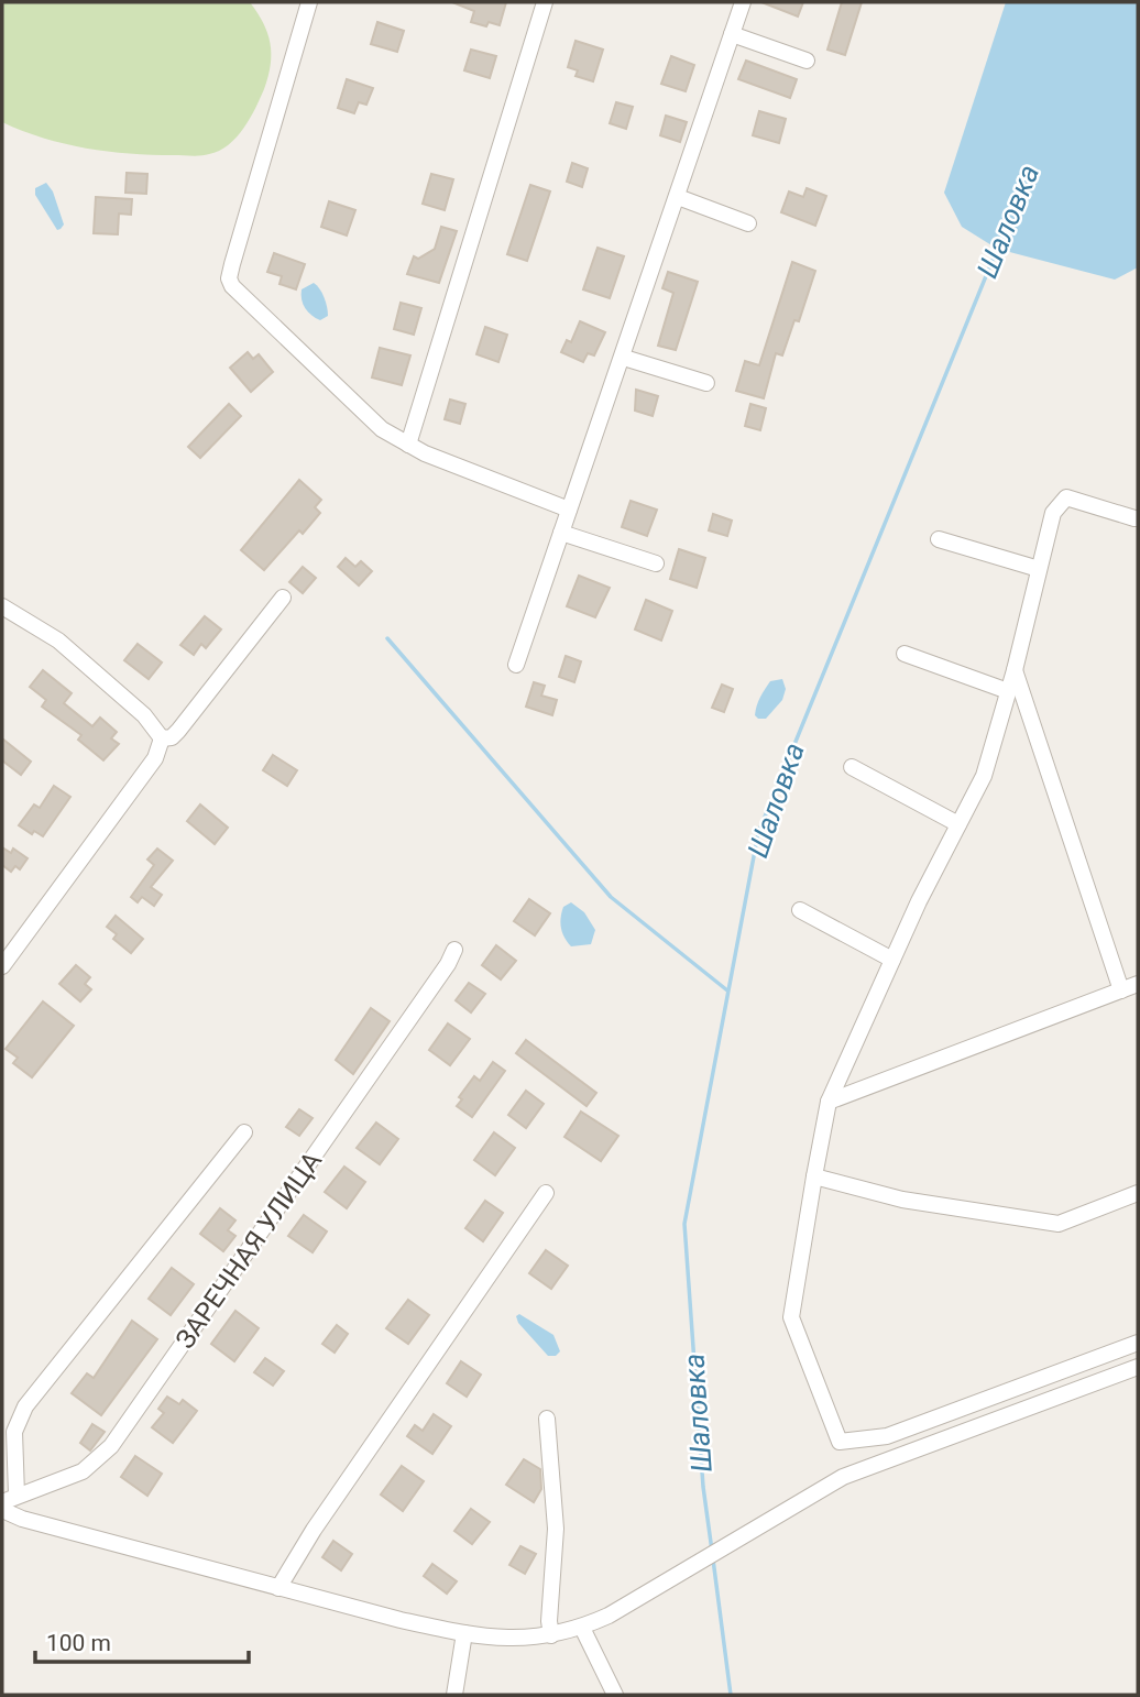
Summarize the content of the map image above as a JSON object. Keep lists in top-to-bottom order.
{
  "streets": {
    "street": ["ЗАРЕЧНАЯ УЛИЦА"]
  },
  "water": ["Шаловка"],
  "scale_bar": "100 m"
}
